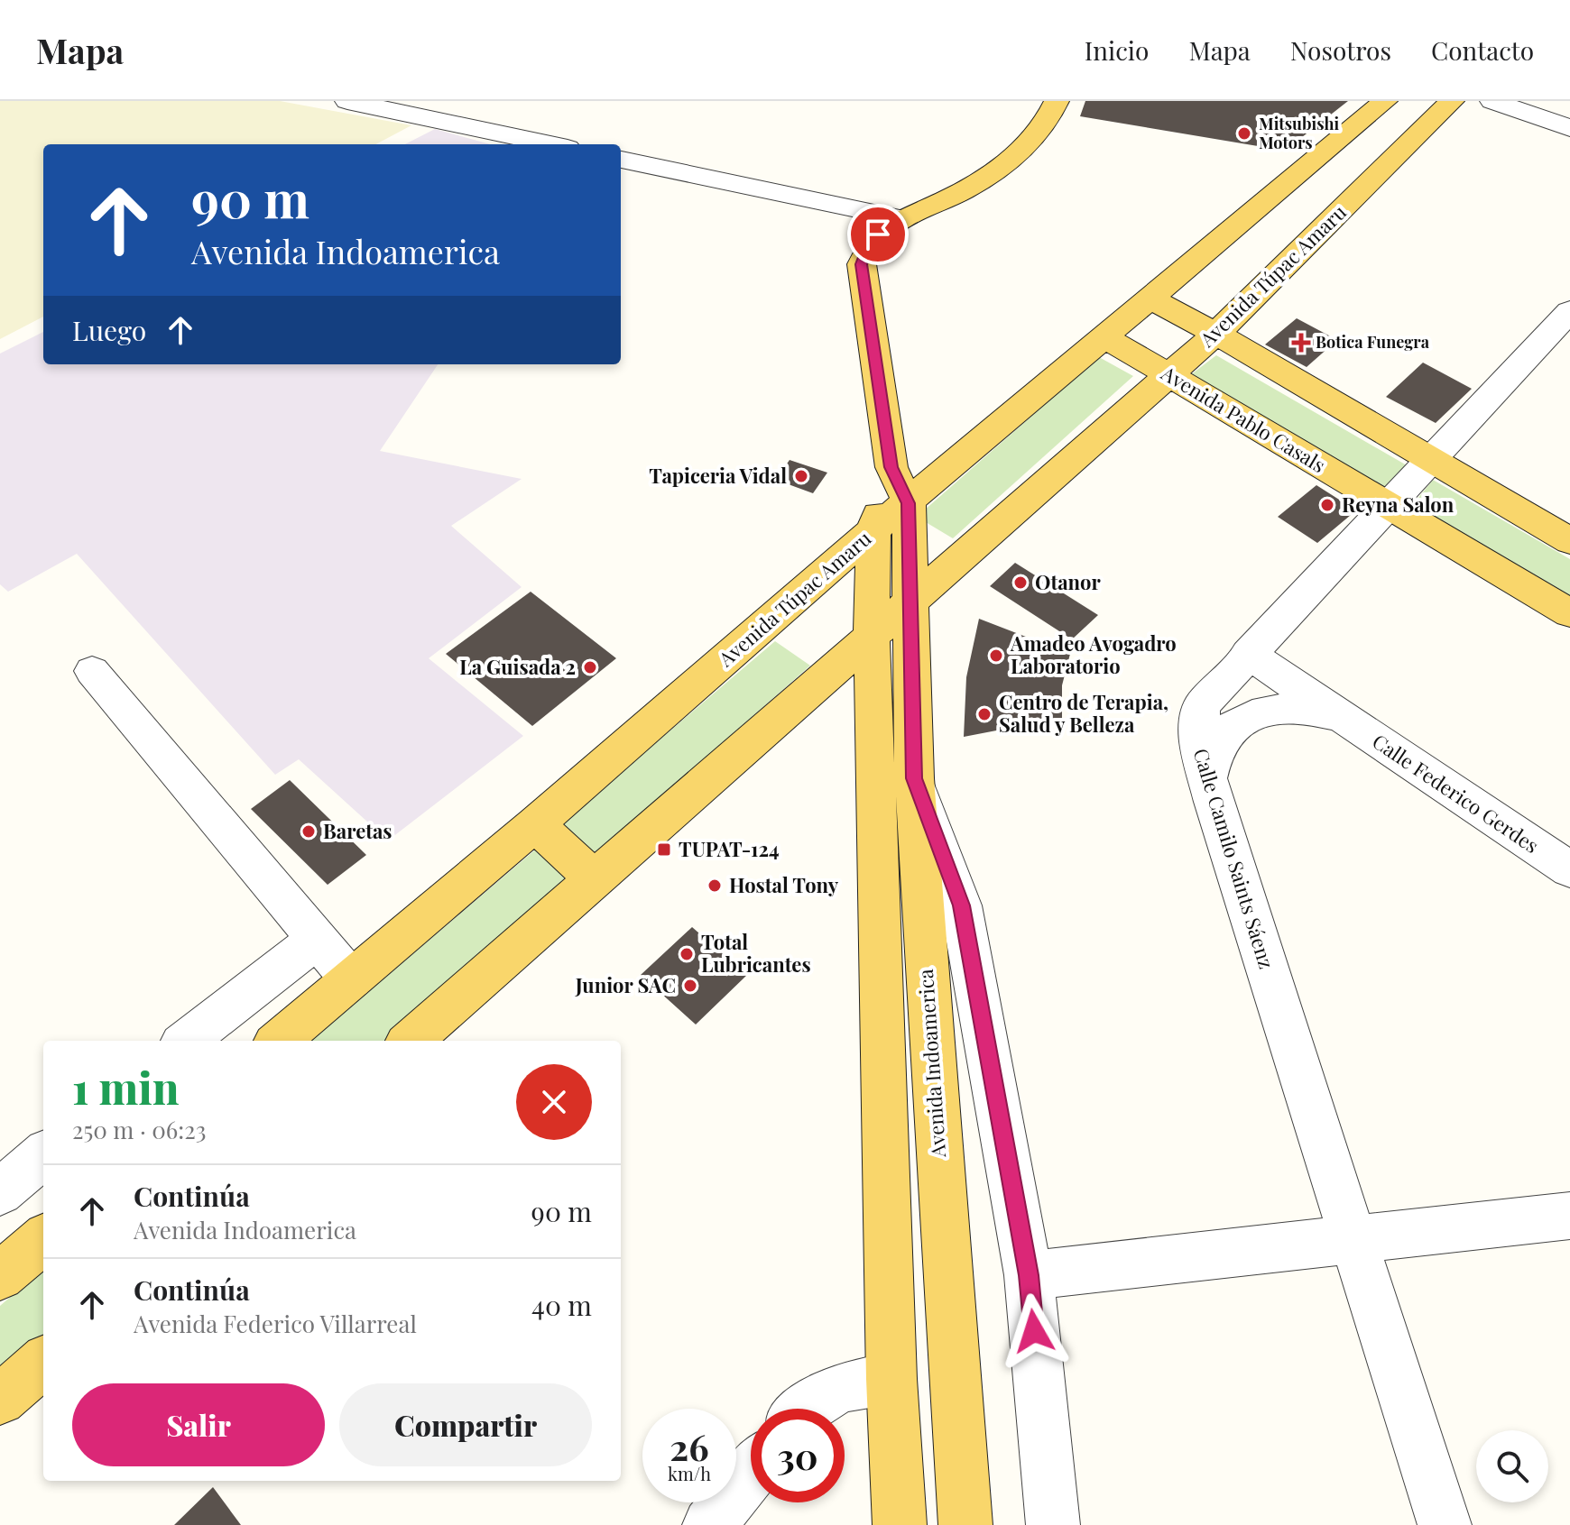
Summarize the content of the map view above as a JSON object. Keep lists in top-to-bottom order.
{
  "streets": {
    "main road": ["Avenida Túpac Amaru", "Avenida Pablo Casals", "Avenida Indoamerica"],
    "street": ["Calle Federico Gerdes", "Calle Camilo Saints Sáenz"]
  },
  "crossings": [
    ["Avenida Túpac Amaru", "Avenida Pablo Casals"],
    ["Avenida Túpac Amaru", "Avenida Indoamerica"],
    ["Avenida Pablo Casals", "Calle Camilo Saints Sáenz"],
    ["Calle Federico Gerdes", "Calle Camilo Saints Sáenz"]
  ],
  "places": {
    "other": [
      "Mitsubishi Motors",
      "Tapiceria Vidal",
      "Reyna Salon",
      "Otanor",
      "Amadeo Avogadro Laboratorio",
      "La Guisada 2",
      "Centro de Terapia, Salud y Belleza",
      "Baretas",
      "Hostal Tony",
      "Total Lubricantes",
      "Junior SAC"
    ],
    "health": ["Botica Funegra"],
    "transit": ["TUPAT-124"]
  },
  "page": {
    "header": "Mapa",
    "nav": [
      "Inicio",
      "Mapa",
      "Nosotros",
      "Contacto"
    ],
    "turn": ["90 m", "Avenida Indoamerica"],
    "then": "Luego",
    "heading": ["1 min", "250 m · 06:23"],
    "list": [
      {
        "name": "Continúa",
        "note": "Avenida Indoamerica",
        "value": "90 m"
      },
      {
        "name": "Continúa",
        "note": "Avenida Federico Villarreal",
        "value": "40 m"
      }
    ],
    "buttons": ["Salir", "Compartir"],
    "speed": "26 km/h",
    "limit": "30"
  }
}
